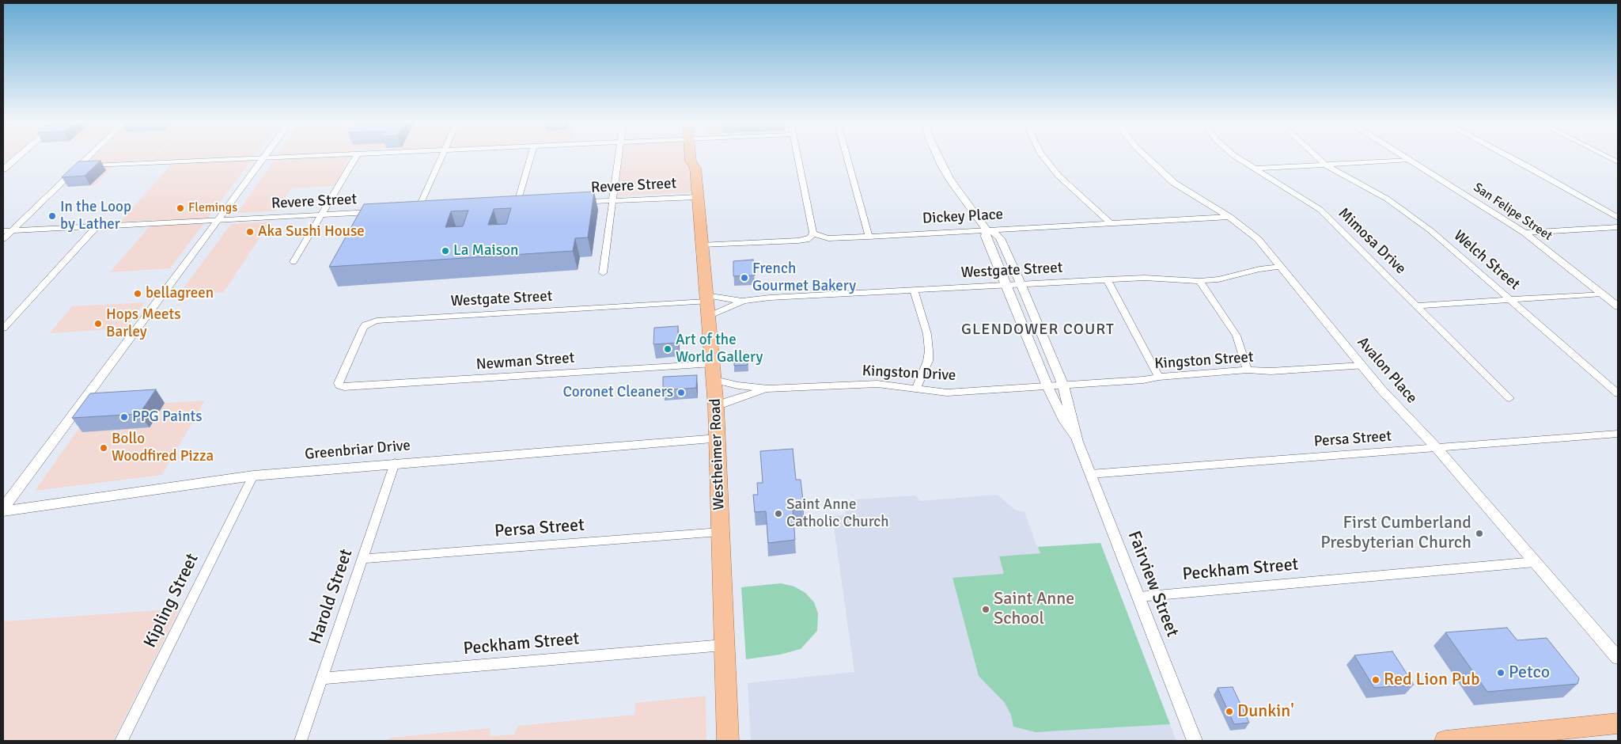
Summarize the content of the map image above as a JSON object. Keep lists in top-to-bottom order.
{
  "streets": {
    "main road": ["Westheimer Road"],
    "street": [
      "Revere Street",
      "San Felipe Street",
      "Dickey Place",
      "Mimosa Drive",
      "Welch Street",
      "Westgate Street",
      "Kingston Street",
      "Newman Street",
      "Avalon Place",
      "Kingston Drive",
      "Persa Street",
      "Greenbriar Drive",
      "Peckham Street",
      "Fairview Street",
      "Harold Street",
      "Kipling Street"
    ]
  },
  "crossings": [
    ["Revere Street", "Westheimer Road"],
    ["Dickey Place", "Avalon Place"],
    ["Dickey Place", "Fairview Street"],
    ["Westgate Street", "Newman Street"],
    ["Westgate Street", "Avalon Place"],
    ["Westgate Street", "Westheimer Road"],
    ["Westgate Street", "Fairview Street"],
    ["Kingston Street", "Avalon Place"],
    ["Kingston Street", "Kingston Drive"],
    ["Kingston Street", "Fairview Street"],
    ["Newman Street", "Westheimer Road"],
    ["Avalon Place", "Persa Street"],
    ["Avalon Place", "Peckham Street"],
    ["Kingston Drive", "Westheimer Road"],
    ["Kingston Drive", "Fairview Street"],
    ["Persa Street", "Westheimer Road"],
    ["Persa Street", "Fairview Street"],
    ["Persa Street", "Harold Street"],
    ["Greenbriar Drive", "Westheimer Road"],
    ["Greenbriar Drive", "Harold Street"],
    ["Greenbriar Drive", "Kipling Street"],
    ["Westheimer Road", "Peckham Street"],
    ["Peckham Street", "Fairview Street"],
    ["Peckham Street", "Harold Street"]
  ],
  "districts": ["GLENDOWER COURT"],
  "places": [
    "Flemings",
    "In the Loop by Lather",
    "Aka Sushi House",
    "La Maison",
    "French Gourmet Bakery",
    "bellagreen",
    "Hops Meets Barley",
    "Art of the World Gallery",
    "Coronet Cleaners",
    "PPG Paints",
    "Bollo Woodfired Pizza",
    "Saint Anne Catholic Church",
    "First Cumberland Presbyterian Church",
    "Saint Anne School",
    "Petco",
    "Red Lion Pub",
    "Dunkin'"
  ]
}
